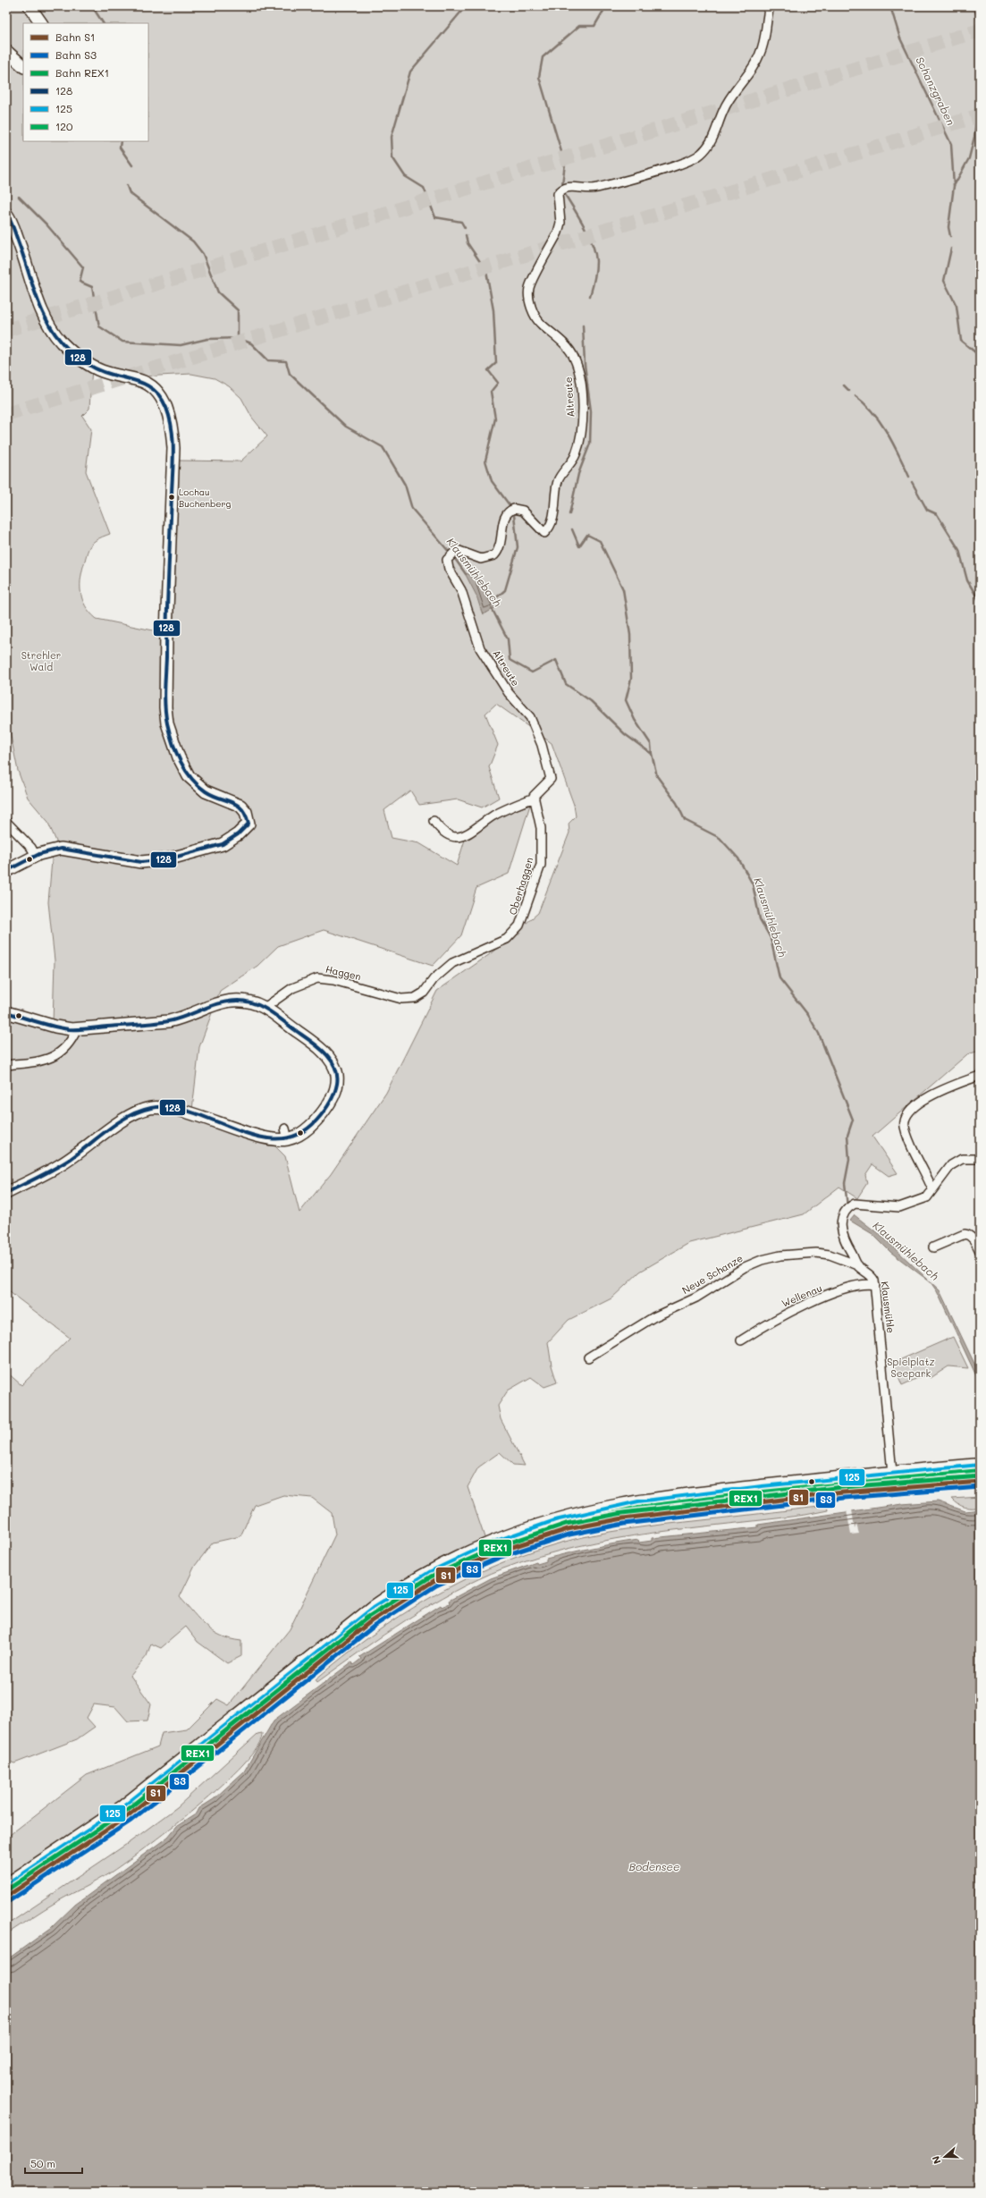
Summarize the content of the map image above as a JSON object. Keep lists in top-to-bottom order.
{
  "streets": {
    "street": [
      "Altreute",
      "Oberhaggen",
      "Haggen",
      "Neue Schanze",
      "Wellenau",
      "Klausmühle"
    ]
  },
  "crossings": [
    ["Altreute", "Oberhaggen"],
    ["Oberhaggen", "Haggen"],
    ["Neue Schanze", "Klausmühle"],
    ["Wellenau", "Klausmühle"]
  ],
  "water": ["Schanzgraben", "Klausmühlebach", "Bodensee"],
  "parks": ["Strehler Wald", "Spielplatz Seepark"],
  "places": ["Lochau Buchenberg"],
  "lines": [
    "transit line 128",
    "transit line 125",
    "transit line 120",
    "rail line REX1",
    "rail line S1",
    "rail line S3"
  ],
  "legend": [
    "Bahn S1",
    "Bahn S3",
    "Bahn REX1",
    "128",
    "125",
    "120"
  ],
  "scale_bar": "50 m",
  "north": "left"
}
